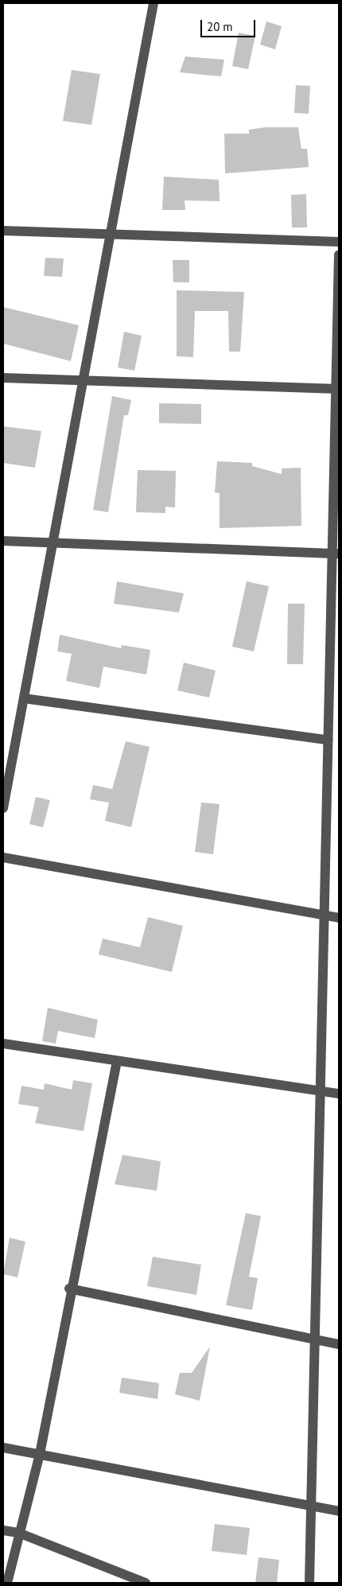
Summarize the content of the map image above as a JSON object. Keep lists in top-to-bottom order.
{
  "scale_bar": "20 m"
}
